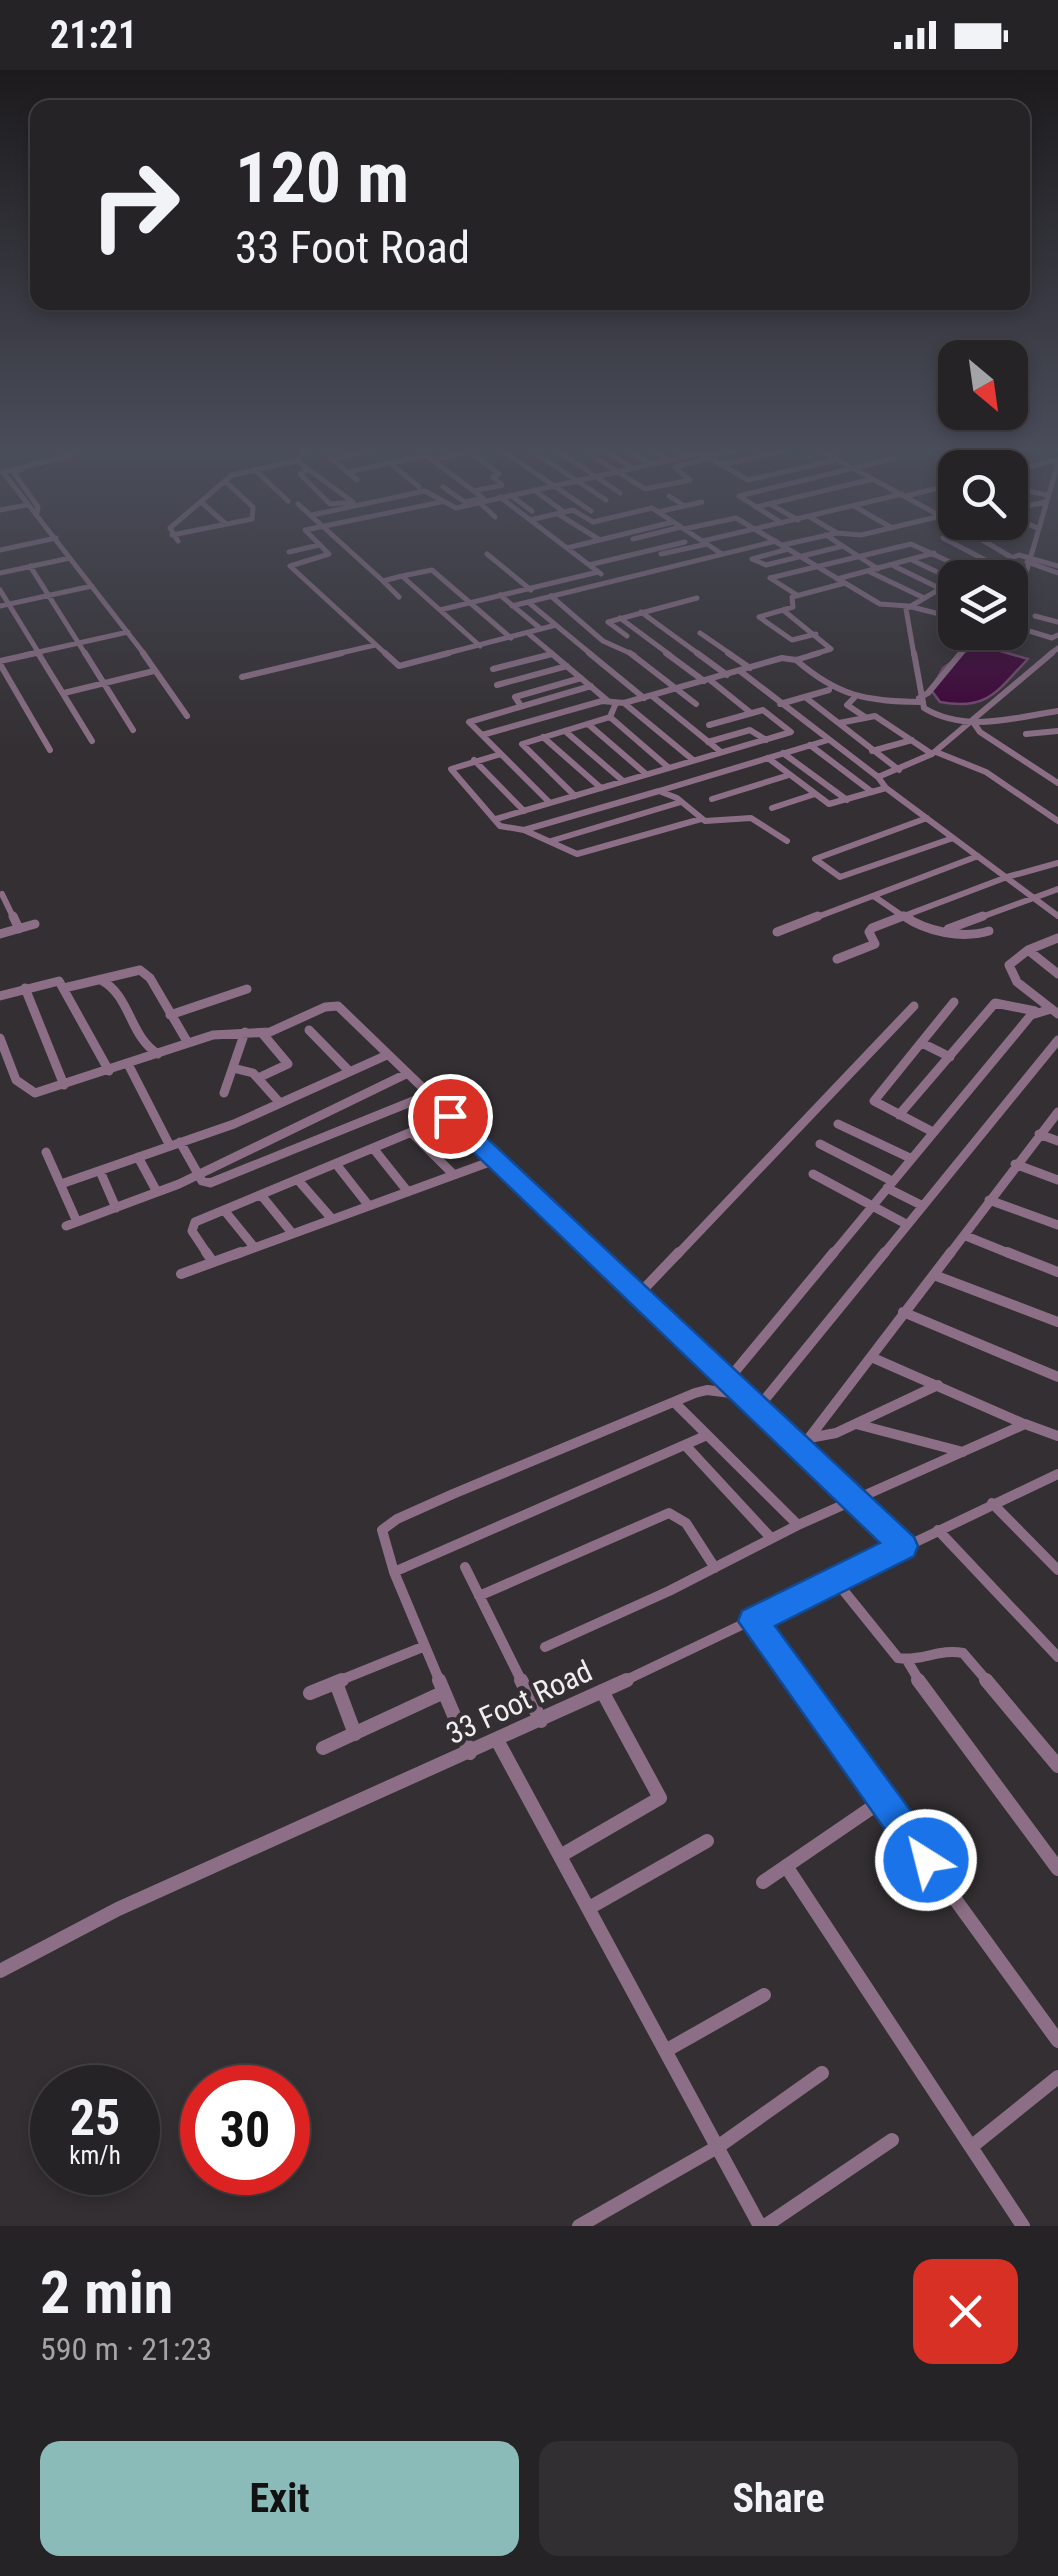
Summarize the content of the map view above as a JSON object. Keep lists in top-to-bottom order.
{
  "streets": {
    "street": ["33 Foot Road"]
  },
  "north": "bottom right",
  "page": {
    "status": "21:21",
    "turn": ["120 m", "33 Foot Road"],
    "speed": "25 km/h",
    "limit": "30",
    "heading": ["2 min", "590 m · 21:23"],
    "buttons": ["Exit", "Share"]
  }
}
